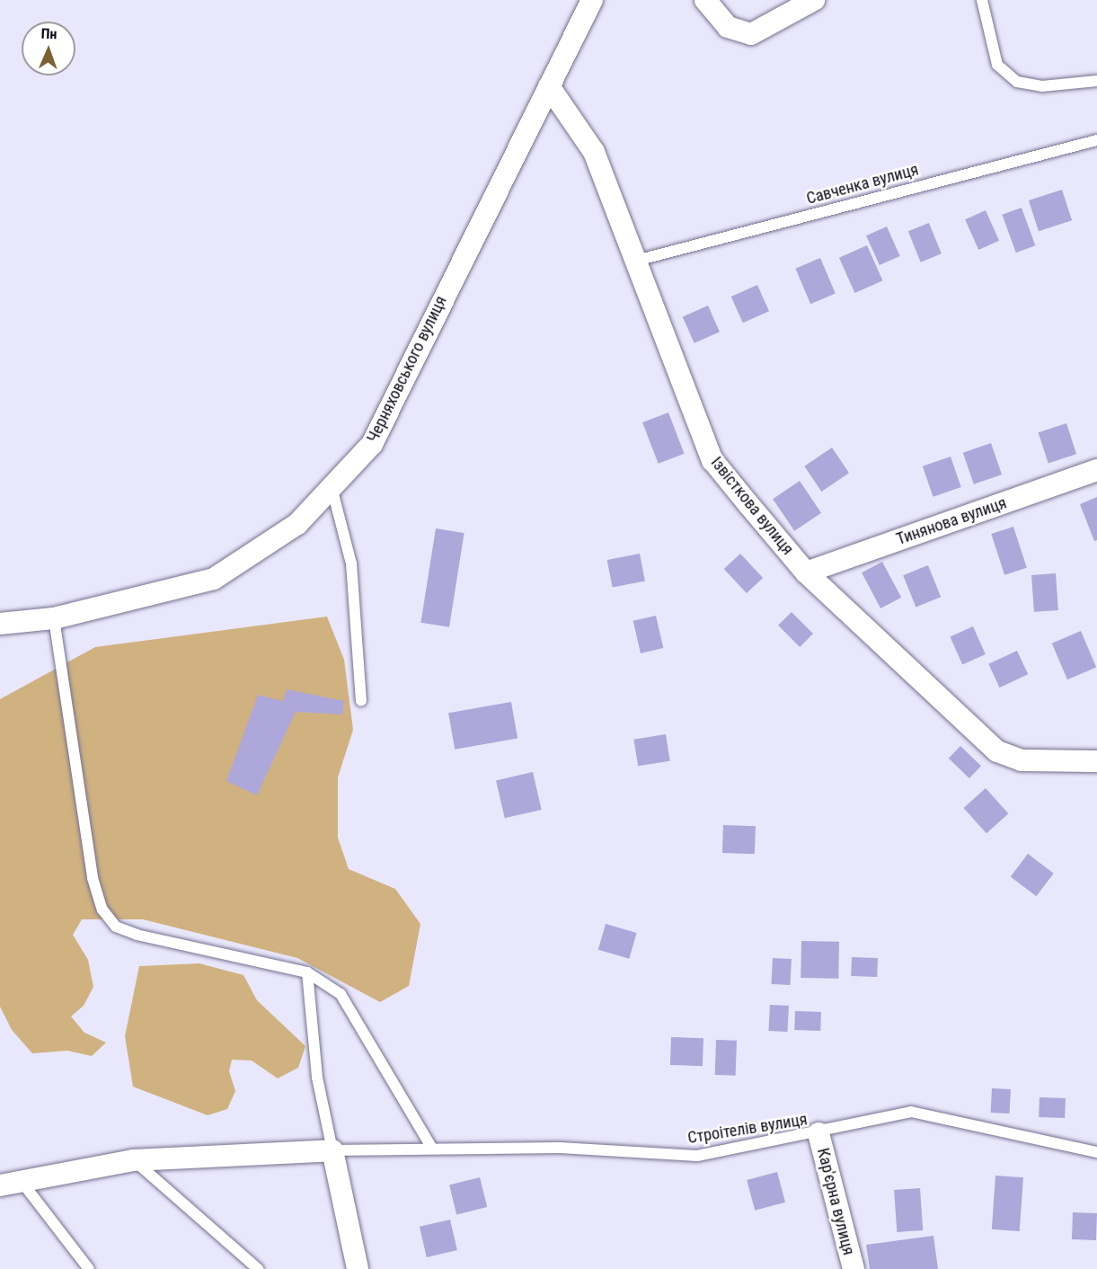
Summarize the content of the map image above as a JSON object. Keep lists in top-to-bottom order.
{
  "streets": {
    "street": [
      "Черняховського вулиця",
      "Iзвiсткова вулиця",
      "Тинянова вулиця",
      "Кар'єрна вулиця"
    ],
    "lane": ["Савченка вулиця", "Строiтелiв вулиця"]
  },
  "crossings": [
    ["Савченка вулиця", "Iзвiсткова вулиця"],
    ["Черняховського вулиця", "Iзвiсткова вулиця"],
    ["Iзвiсткова вулиця", "Тинянова вулиця"],
    ["Строiтелiв вулиця", "Кар'єрна вулиця"]
  ],
  "north": "top"
}
